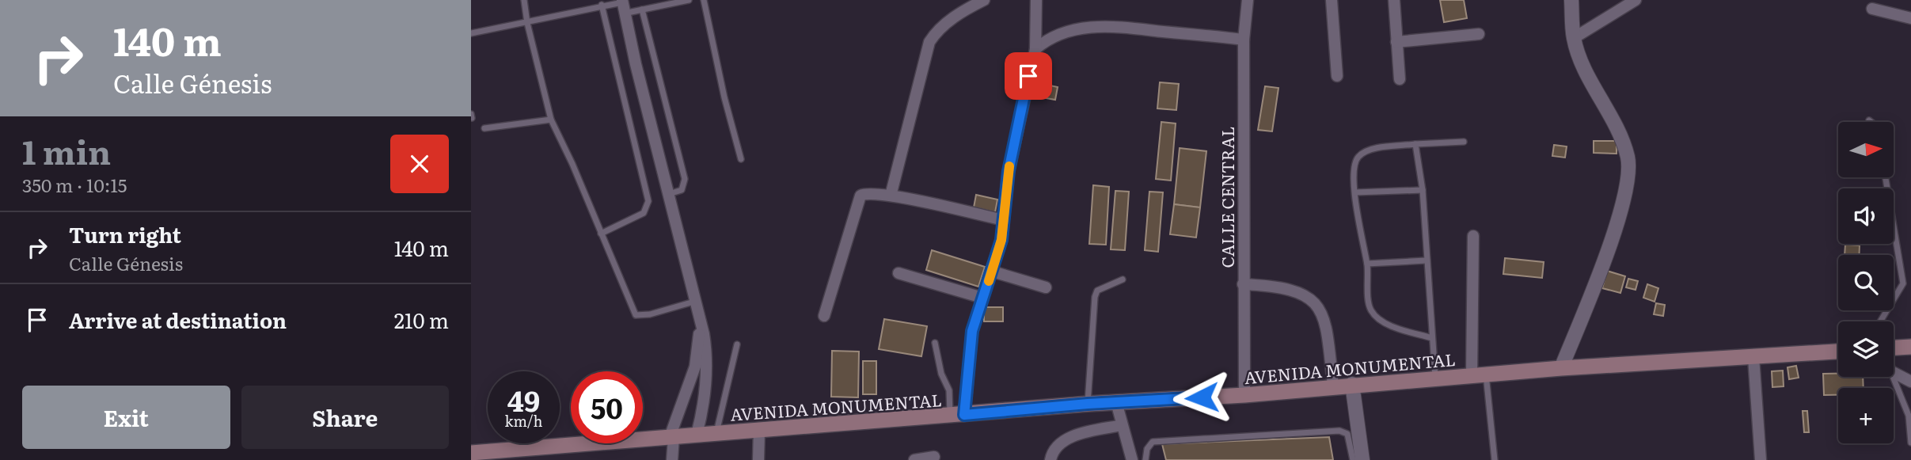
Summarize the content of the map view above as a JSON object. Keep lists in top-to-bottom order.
{
  "streets": {
    "main road": ["AVENIDA MONUMENTAL"],
    "street": ["CALLE CENTRAL"]
  },
  "crossings": [
    ["CALLE CENTRAL", "AVENIDA MONUMENTAL"]
  ],
  "north": "right",
  "page": {
    "turn": ["140 m", "Calle Génesis"],
    "heading": ["1 min", "350 m · 10:15"],
    "map_buttons": "+",
    "list": [
      {
        "name": "Turn right",
        "note": "Calle Génesis",
        "value": "140 m"
      },
      {
        "name": "Arrive at destination",
        "value": "210 m"
      }
    ],
    "speed": "49 km/h",
    "limit": "50",
    "buttons": ["Exit", "Share"]
  }
}
